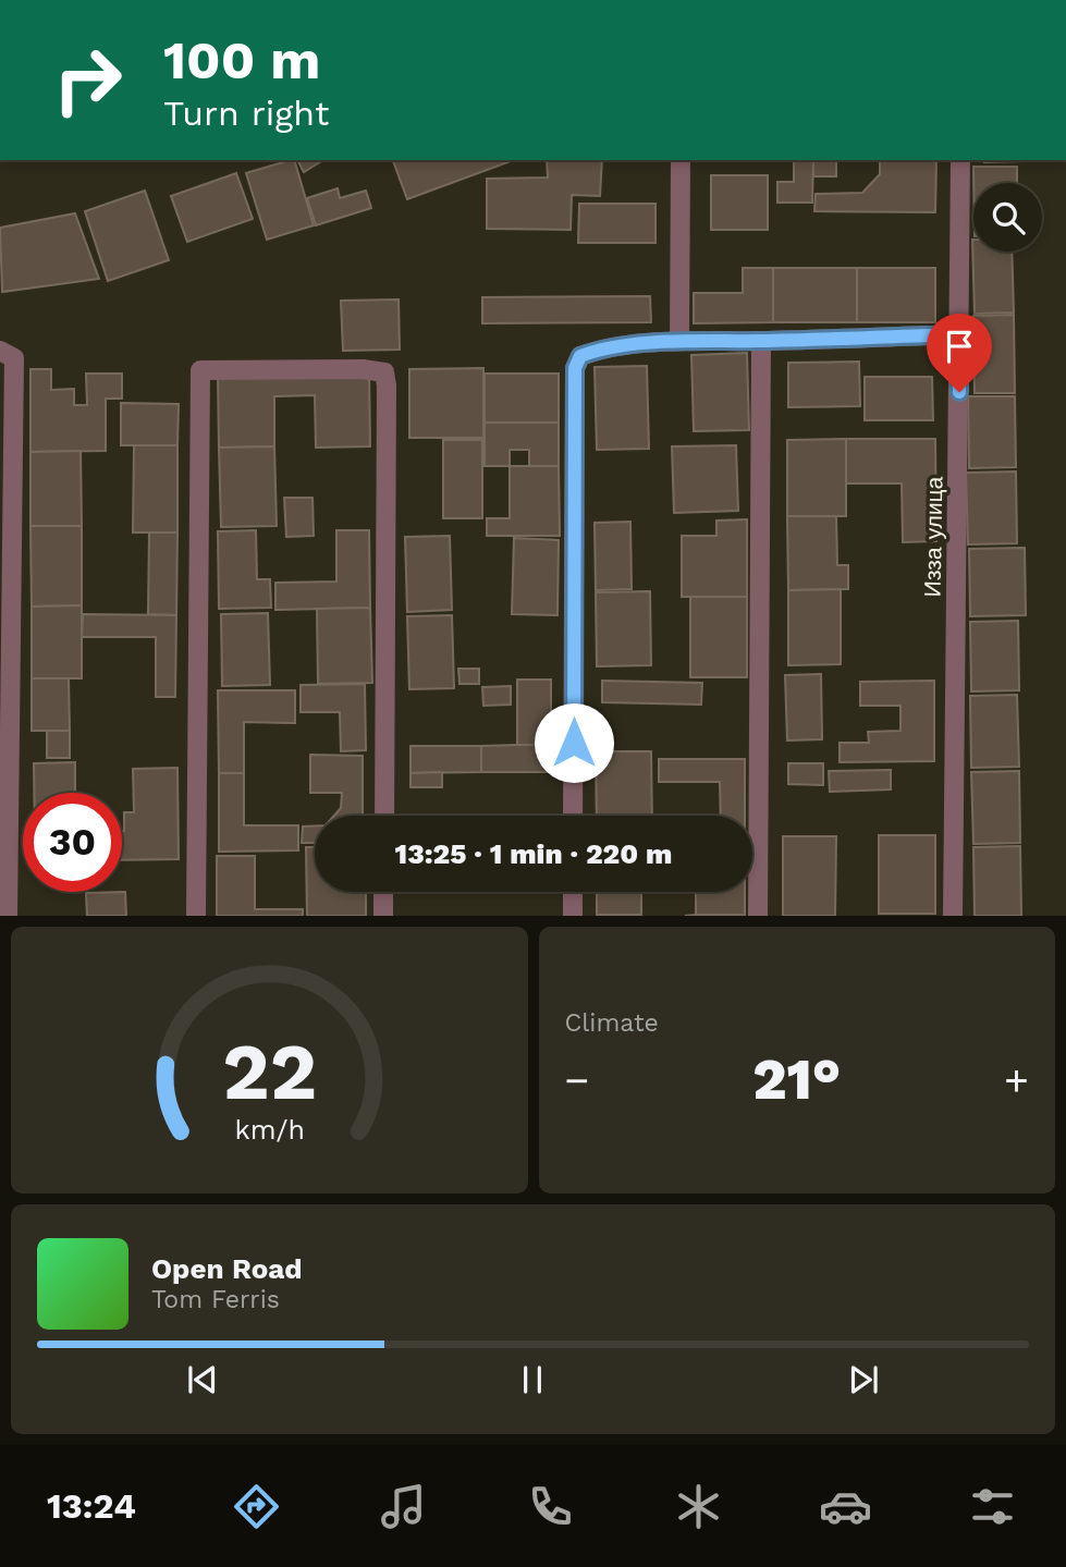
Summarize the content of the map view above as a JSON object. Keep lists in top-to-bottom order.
{
  "streets": {
    "street": ["Изза улица"]
  },
  "page": {
    "turn": ["100 m", "Turn right"],
    "limit": "30",
    "trip": "13:25 · 1 min · 220 m",
    "tile": "Climate",
    "heat": ["−", "21°", "+"],
    "song": ["Open Road", "Tom Ferris"],
    "tabs": "13:24",
    "gauge": ["22", "km/h"]
  }
}
